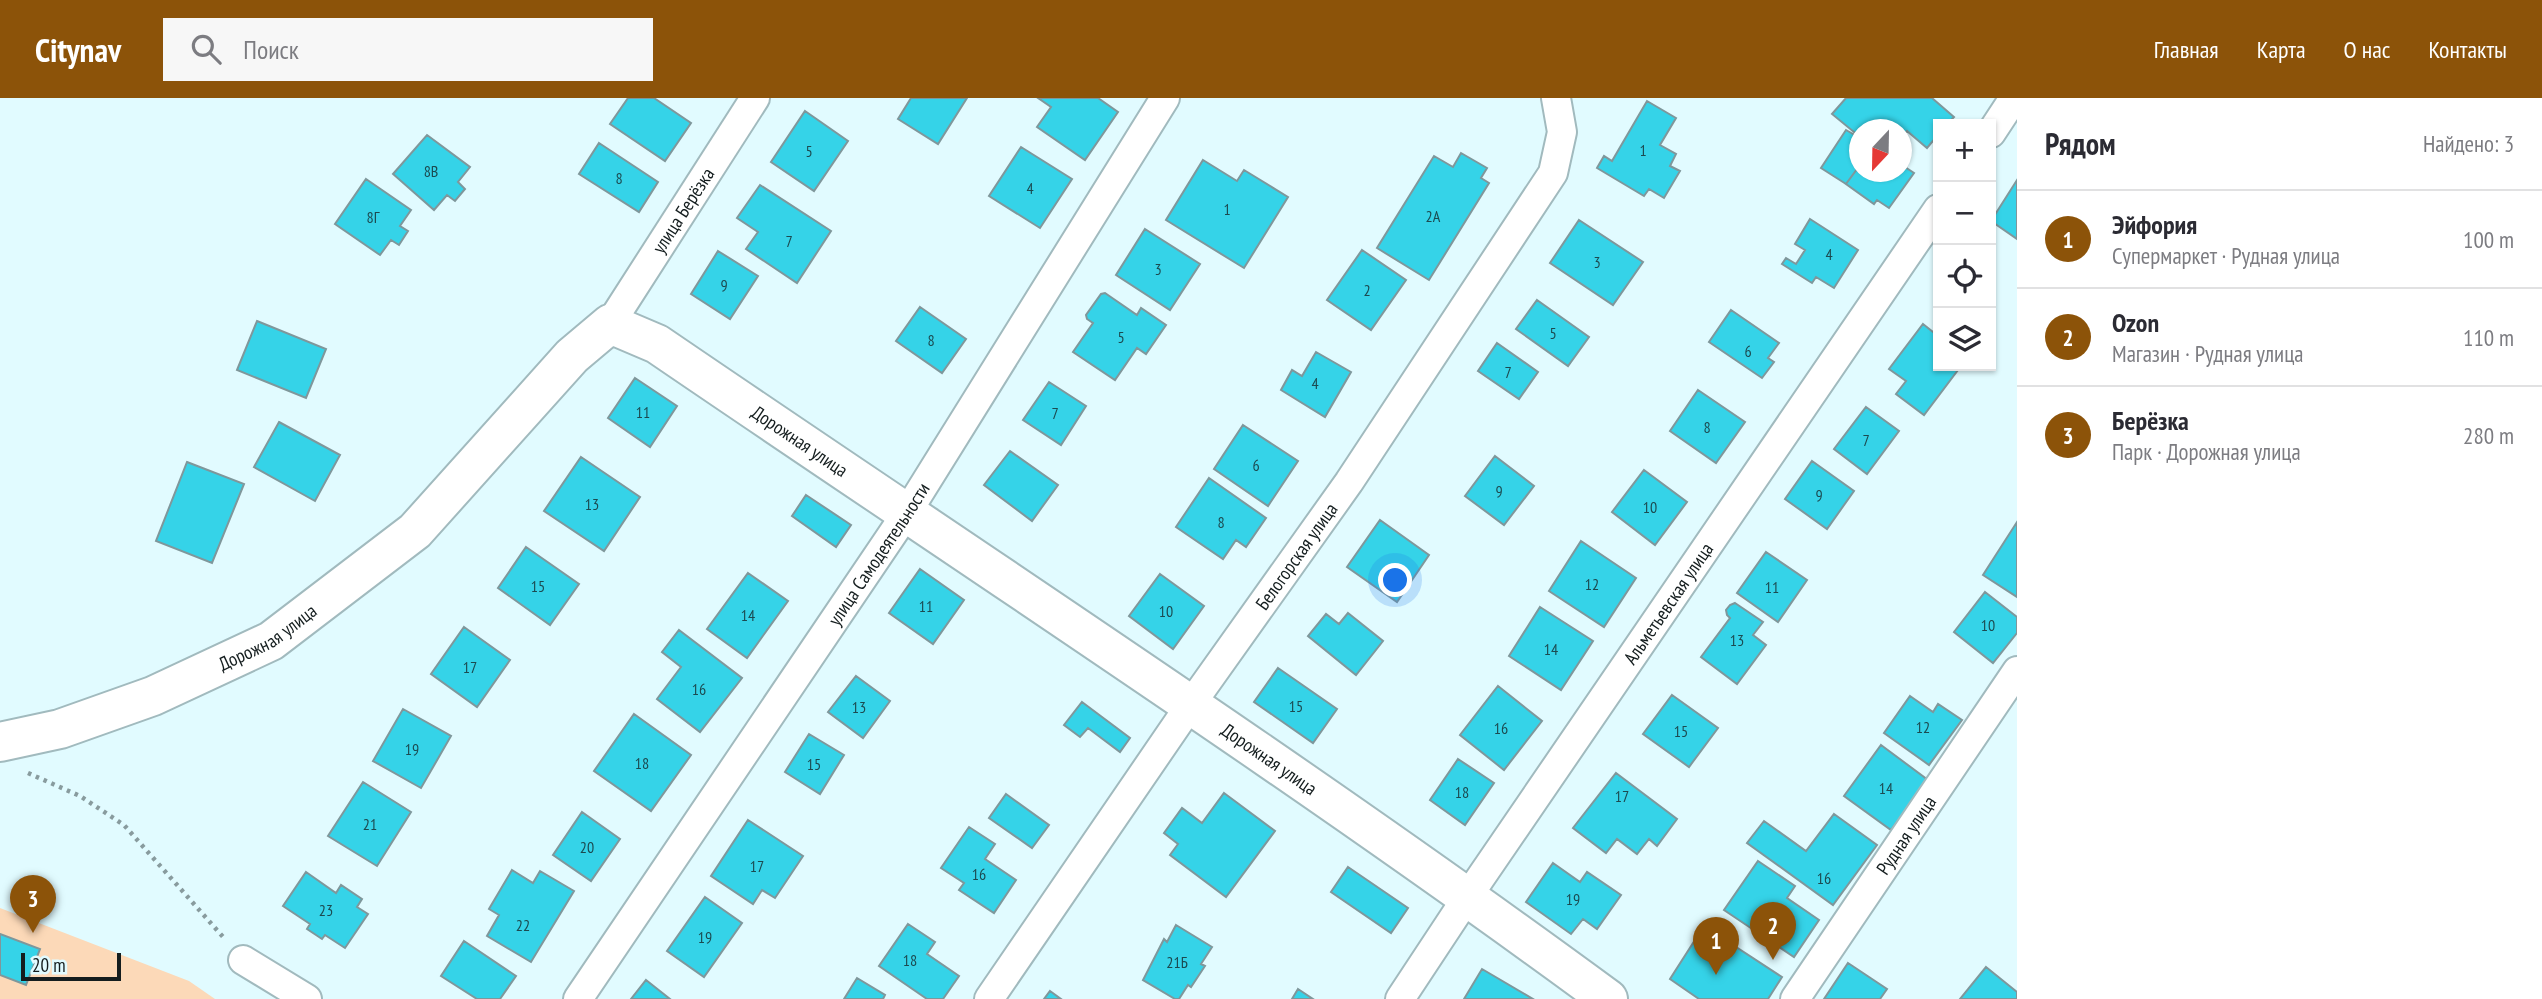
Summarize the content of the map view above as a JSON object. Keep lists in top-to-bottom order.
{
  "streets": {
    "street": [
      "улица Берёзка",
      "Дорожная улица",
      "улица Самодеятельности",
      "Белогорская улица",
      "Альметьевская улица",
      "Рудная улица"
    ]
  },
  "crossings": [
    ["улица Берёзка", "Дорожная улица"],
    ["Дорожная улица", "улица Самодеятельности"],
    ["Дорожная улица", "Белогорская улица"],
    ["Дорожная улица", "Альметьевская улица"]
  ],
  "house_numbers": [
    "1",
    "5",
    "8В",
    "8",
    "4",
    "1",
    "2А",
    "8Г",
    "7",
    "4",
    "3",
    "3",
    "9",
    "2",
    "5",
    "5",
    "8",
    "6",
    "7",
    "4",
    "11",
    "7",
    "8",
    "7",
    "6",
    "9",
    "9",
    "13",
    "10",
    "8",
    "12",
    "15",
    "11",
    "11",
    "10",
    "14",
    "10",
    "13",
    "14",
    "17",
    "16",
    "15",
    "13",
    "12",
    "16",
    "15",
    "19",
    "18",
    "15",
    "14",
    "18",
    "17",
    "21",
    "20",
    "17",
    "16",
    "16",
    "19",
    "23",
    "22",
    "19",
    "18",
    "21Б"
  ],
  "scale_bar": "20 m",
  "north": "bottom",
  "page": {
    "header": "Citynav",
    "search": "Поиск",
    "nav": [
      "Главная",
      "Карта",
      "О нас",
      "Контакты"
    ],
    "heading": ["Рядом", "Найдено: 3"],
    "map_buttons": ["+", "−"],
    "list": [
      {
        "mark": "1",
        "name": "Эйфория",
        "note": "Супермаркет · Рудная улица",
        "value": "100 m"
      },
      {
        "mark": "2",
        "name": "Ozon",
        "note": "Магазин · Рудная улица",
        "value": "110 m"
      },
      {
        "mark": "3",
        "name": "Берёзка",
        "note": "Парк · Дорожная улица",
        "value": "280 m"
      }
    ],
    "pins": ["3", "2", "1"],
    "scale": "20 m"
  }
}
